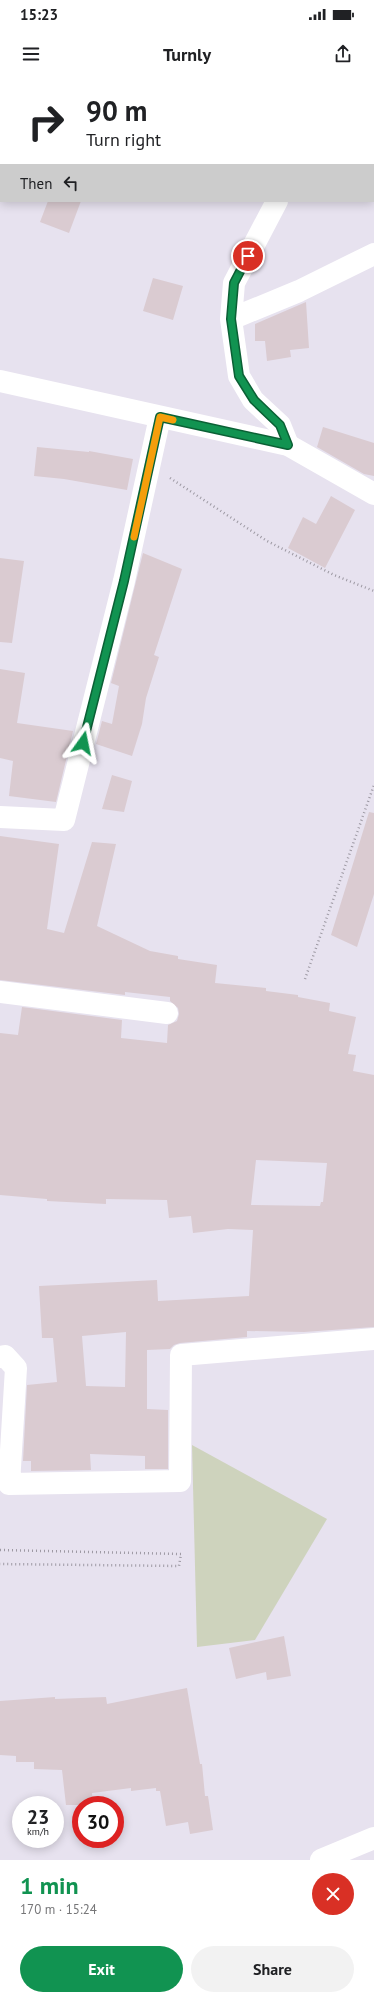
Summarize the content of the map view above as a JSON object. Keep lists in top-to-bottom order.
{
  "page": {
    "status": "15:23",
    "header": "Turnly",
    "turn": ["90 m", "Turn right"],
    "then": "Then",
    "speed": "23 km/h",
    "limit": "30",
    "heading": ["1 min", "170 m · 15:24"],
    "buttons": ["Exit", "Share"]
  }
}
